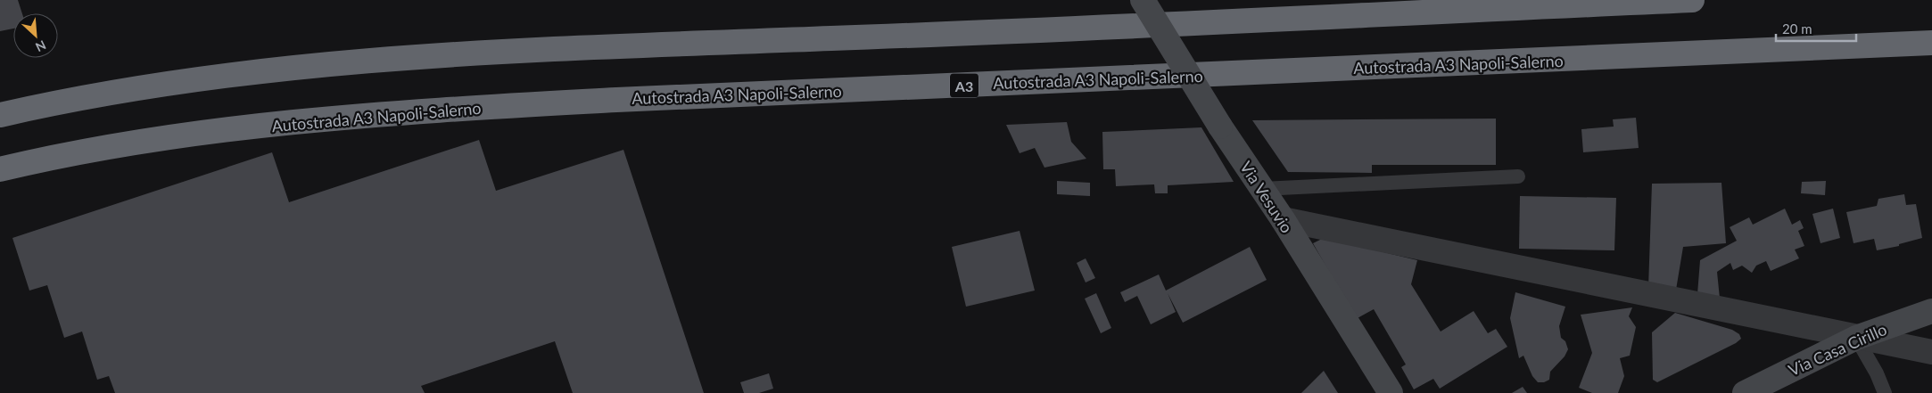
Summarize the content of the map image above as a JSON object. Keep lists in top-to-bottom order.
{
  "streets": {
    "highway": ["Autostrada A3 Napoli-Salerno", "A3"],
    "street": ["Via Vesuvio", "Via Casa Cirillo"]
  },
  "scale_bar": "20 m",
  "north": "bottom right"
}
